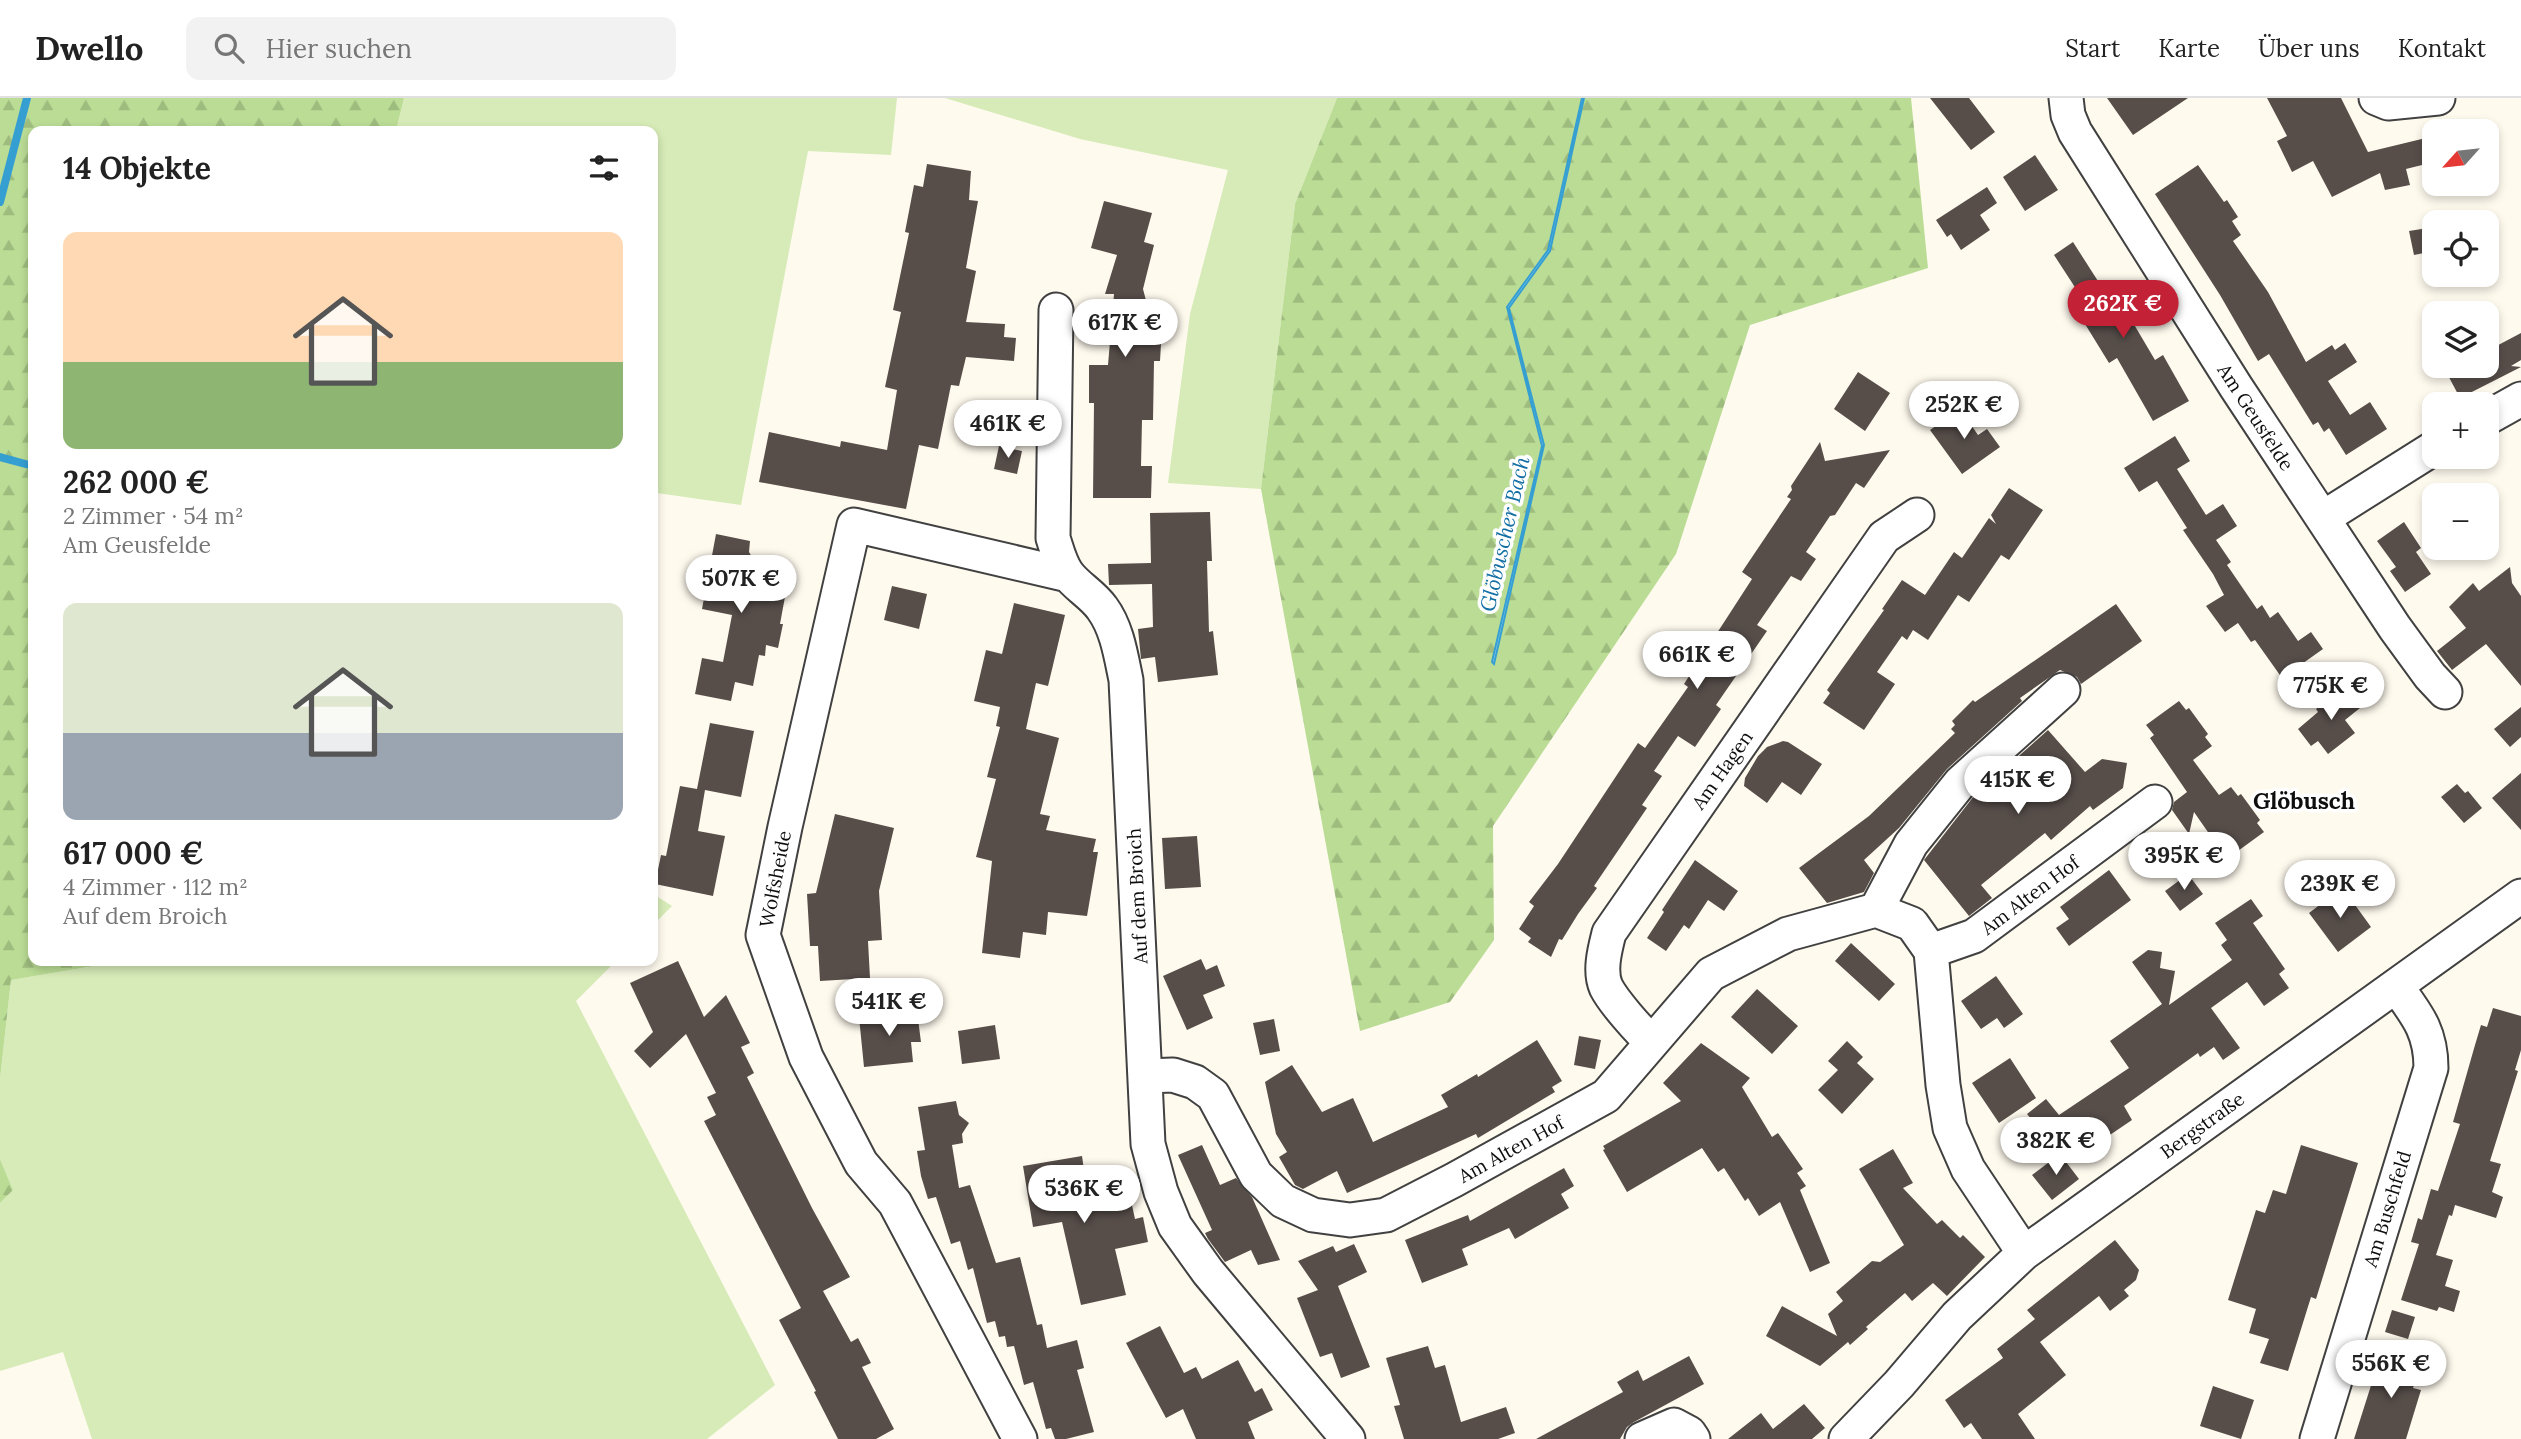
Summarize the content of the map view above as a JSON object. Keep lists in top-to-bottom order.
{
  "streets": {
    "street": [
      "Am Geusfelde",
      "Am Hagen",
      "Wolfsheide",
      "Am Alten Hof",
      "Auf dem Broich",
      "Bergstraße",
      "Am Buschfeld"
    ]
  },
  "crossings": [
    ["Am Hagen", "Am Alten Hof"],
    ["Wolfsheide", "Auf dem Broich"],
    ["Am Alten Hof", "Auf dem Broich"],
    ["Bergstraße", "Am Buschfeld"]
  ],
  "districts": ["Glöbusch"],
  "water": ["Glöbuscher Bach"],
  "north": "bottom left",
  "page": {
    "header": "Dwello",
    "search": "Hier suchen",
    "nav": [
      "Start",
      "Karte",
      "Über uns",
      "Kontakt"
    ],
    "map_buttons": ["+", "−"],
    "heading": "14 Objekte",
    "list": [
      {
        "name": "262 000 €",
        "note": "2 Zimmer · 54 m² · Am Geusfelde"
      },
      {
        "name": "617 000 €",
        "note": "4 Zimmer · 112 m² · Auf dem Broich"
      }
    ],
    "price": [
      "262K €",
      "617K €",
      "252K €",
      "461K €",
      "507K €",
      "661K €",
      "775K €",
      "415K €",
      "395K €",
      "239K €",
      "541K €",
      "382K €",
      "536K €",
      "556K €"
    ]
  }
}
